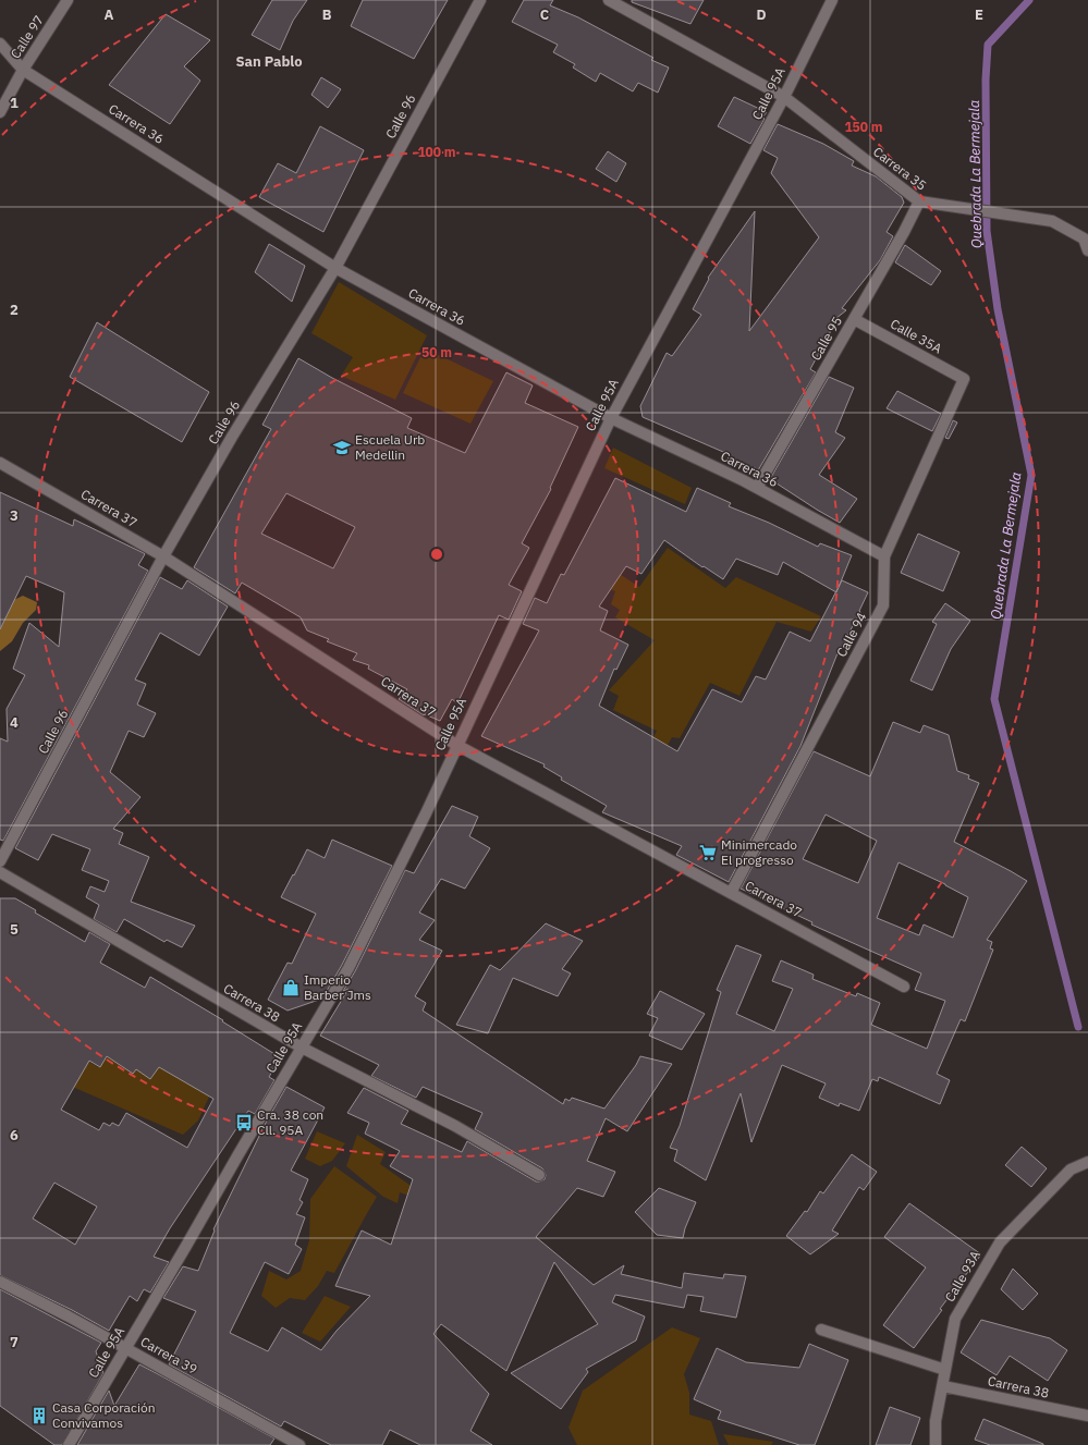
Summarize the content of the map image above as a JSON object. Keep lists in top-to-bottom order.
{
  "streets": {
    "street": [
      "Calle 97",
      "Calle 95A",
      "Calle 96",
      "Carrera 36",
      "Carrera 35",
      "Calle 35A",
      "Calle 95",
      "Carrera 37",
      "Calle 94",
      "Carrera 38",
      "Calle 93A",
      "Carrera 39"
    ]
  },
  "crossings": [
    ["Calle 97", "Carrera 36"],
    ["Calle 95A", "Carrera 36"],
    ["Calle 95A", "Carrera 35"],
    ["Calle 95A", "Carrera 37"],
    ["Calle 95A", "Carrera 38"],
    ["Calle 95A", "Carrera 39"],
    ["Calle 96", "Carrera 36"],
    ["Calle 96", "Carrera 37"],
    ["Carrera 36", "Calle 95"],
    ["Carrera 36", "Calle 94"],
    ["Carrera 35", "Calle 95"],
    ["Calle 35A", "Calle 95"],
    ["Calle 35A", "Calle 94"],
    ["Carrera 37", "Calle 94"],
    ["Carrera 38", "Calle 93A"]
  ],
  "districts": ["San Pablo"],
  "water": ["Quebrada La Bermejala"],
  "places": {
    "school or university": ["Escuela Urb Medellin"],
    "supermarket": ["Minimercado El progresso"],
    "shop": ["Imperio Barber Jms"],
    "bus stop": ["Cra. 38 con Cll. 95A"],
    "building": ["Casa Corporación Convivamos"]
  },
  "grid": {
    "columns": [
      "A",
      "B",
      "C",
      "D",
      "E"
    ],
    "rows": [
      "1",
      "2",
      "3",
      "4",
      "5",
      "6",
      "7"
    ]
  },
  "rings": ["150 m", "100 m", "50 m"]
}
